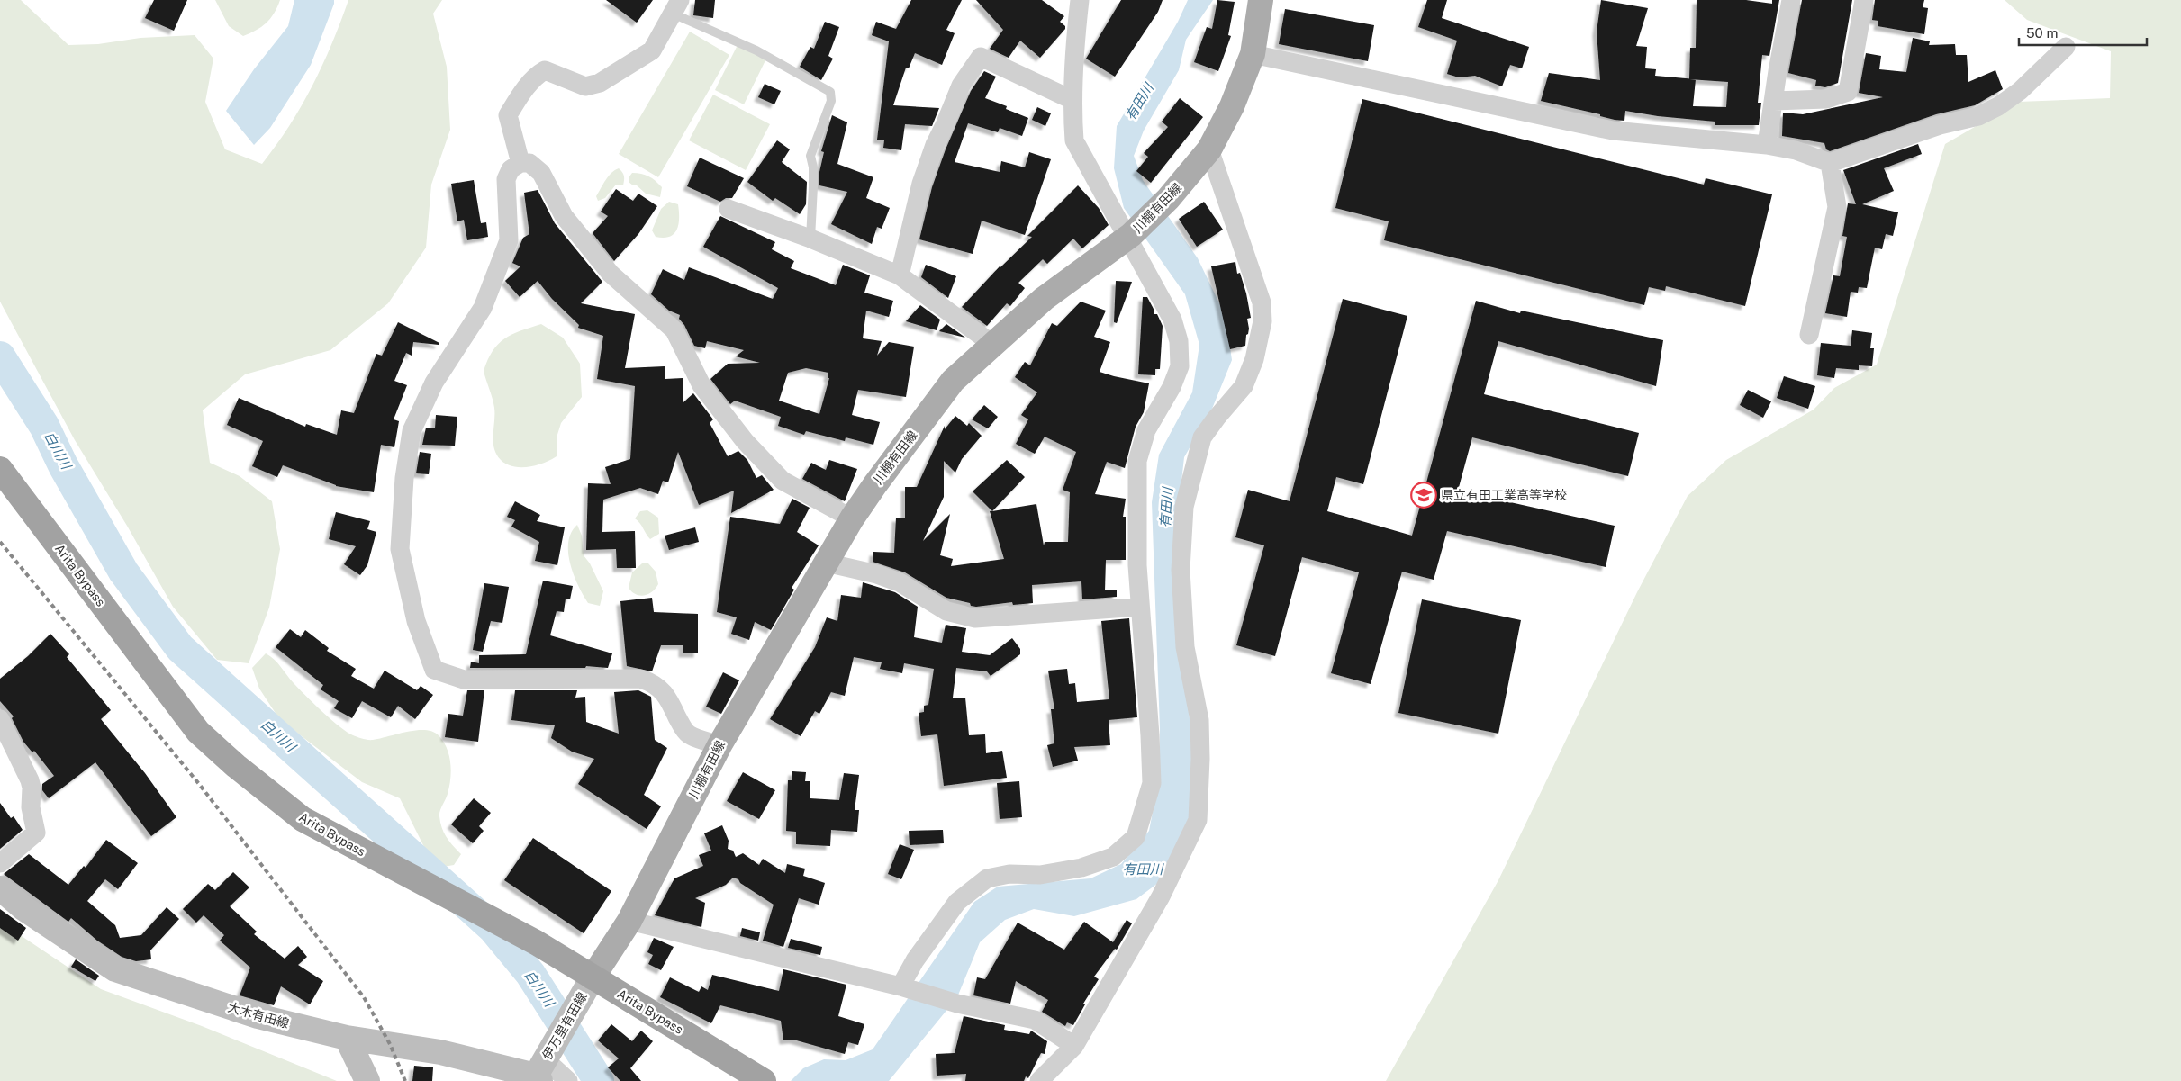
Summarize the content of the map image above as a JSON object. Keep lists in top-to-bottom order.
{
  "streets": {
    "highway": ["Arita Bypass"],
    "main road": ["川棚有田線", "大木有田線", "伊万里有田線"]
  },
  "crossings": [
    ["川棚有田線", "Arita Bypass"],
    ["川棚有田線", "伊万里有田線"],
    ["Arita Bypass", "伊万里有田線"],
    ["大木有田線", "伊万里有田線"]
  ],
  "water": ["有田川", "白川川"],
  "places": {
    "school or university": ["県立有田工業高等学校"]
  },
  "scale_bar": "50 m"
}
